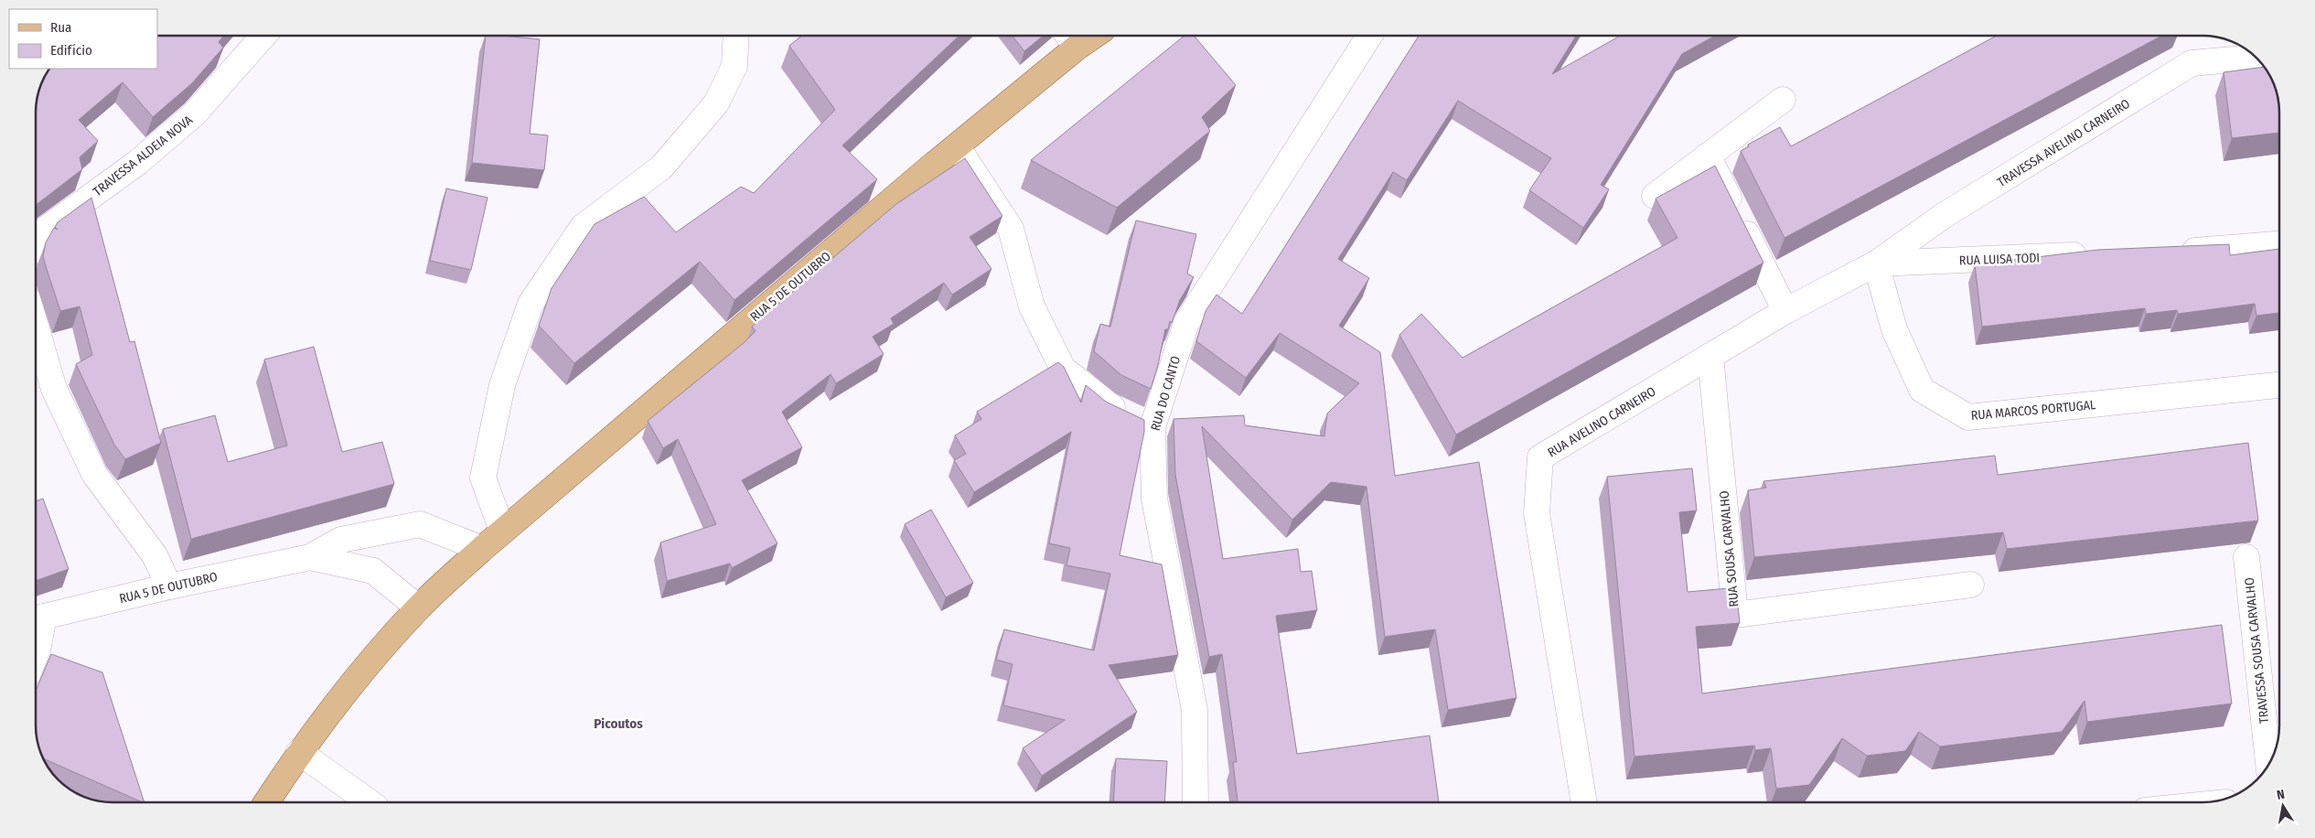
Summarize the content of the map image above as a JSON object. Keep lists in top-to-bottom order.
{
  "streets": {
    "main road": ["RUA 5 DE OUTUBRO"],
    "street": [
      "TRAVESSA AVELINO CARNEIRO",
      "TRAVESSA ALDEIA NOVA",
      "RUA LUISA TODI",
      "RUA DO CANTO",
      "RUA MARCOS PORTUGAL",
      "RUA AVELINO CARNEIRO",
      "RUA SOUSA CARVALHO",
      "TRAVESSA SOUSA CARVALHO"
    ]
  },
  "crossings": [
    ["TRAVESSA AVELINO CARNEIRO", "RUA LUISA TODI"],
    ["TRAVESSA AVELINO CARNEIRO", "RUA MARCOS PORTUGAL"],
    ["TRAVESSA AVELINO CARNEIRO", "RUA AVELINO CARNEIRO"],
    ["RUA LUISA TODI", "RUA MARCOS PORTUGAL"],
    ["RUA LUISA TODI", "RUA AVELINO CARNEIRO"],
    ["RUA MARCOS PORTUGAL", "RUA AVELINO CARNEIRO"],
    ["RUA AVELINO CARNEIRO", "RUA SOUSA CARVALHO"]
  ],
  "districts": ["Picoutos"],
  "legend": ["Rua", "Edifício"],
  "north": "top"
}
